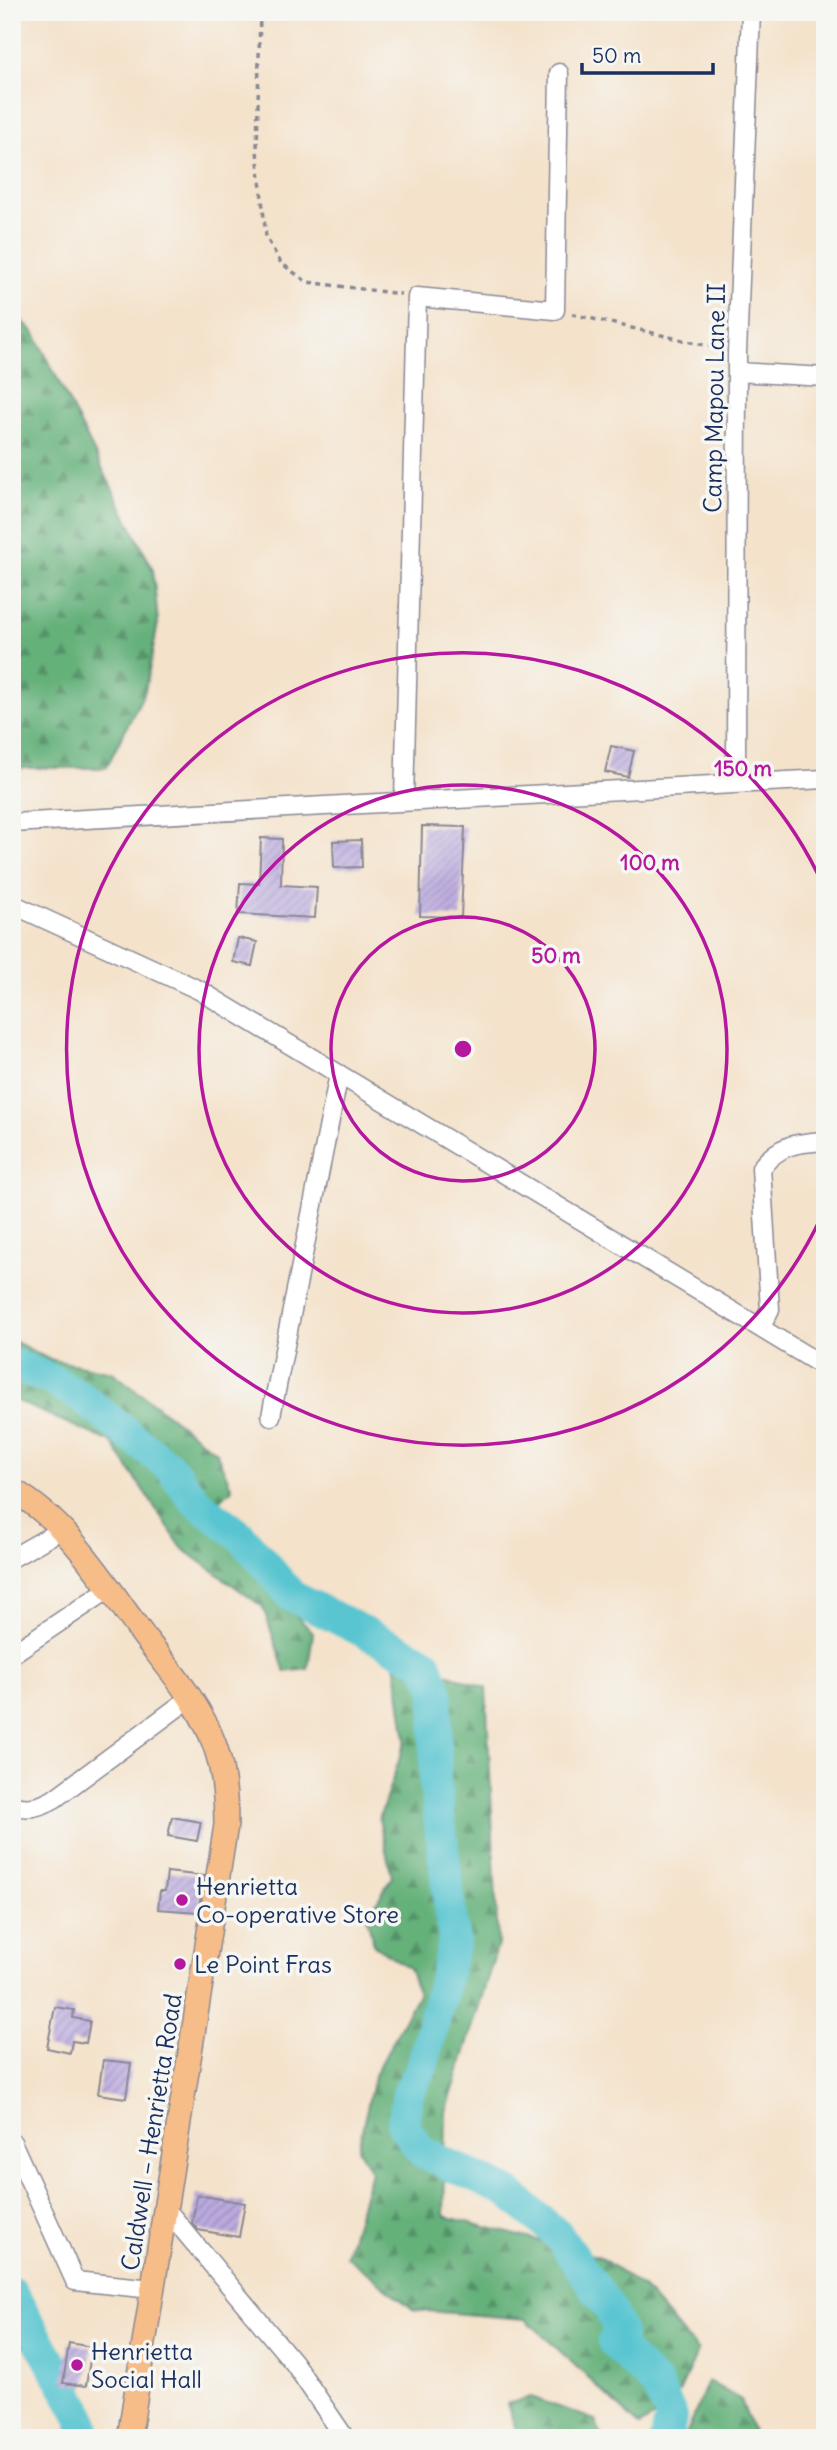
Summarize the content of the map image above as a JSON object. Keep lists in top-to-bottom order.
{
  "streets": {
    "main road": ["Caldwell – Henrietta Road"],
    "street": ["Camp Mapou Lane II"]
  },
  "places": ["Henrietta Co-operative Store", "Le Point Fras", "Henrietta Social Hall"],
  "scale_bar": "50 m",
  "rings": ["150 m", "100 m", "50 m"]
}
